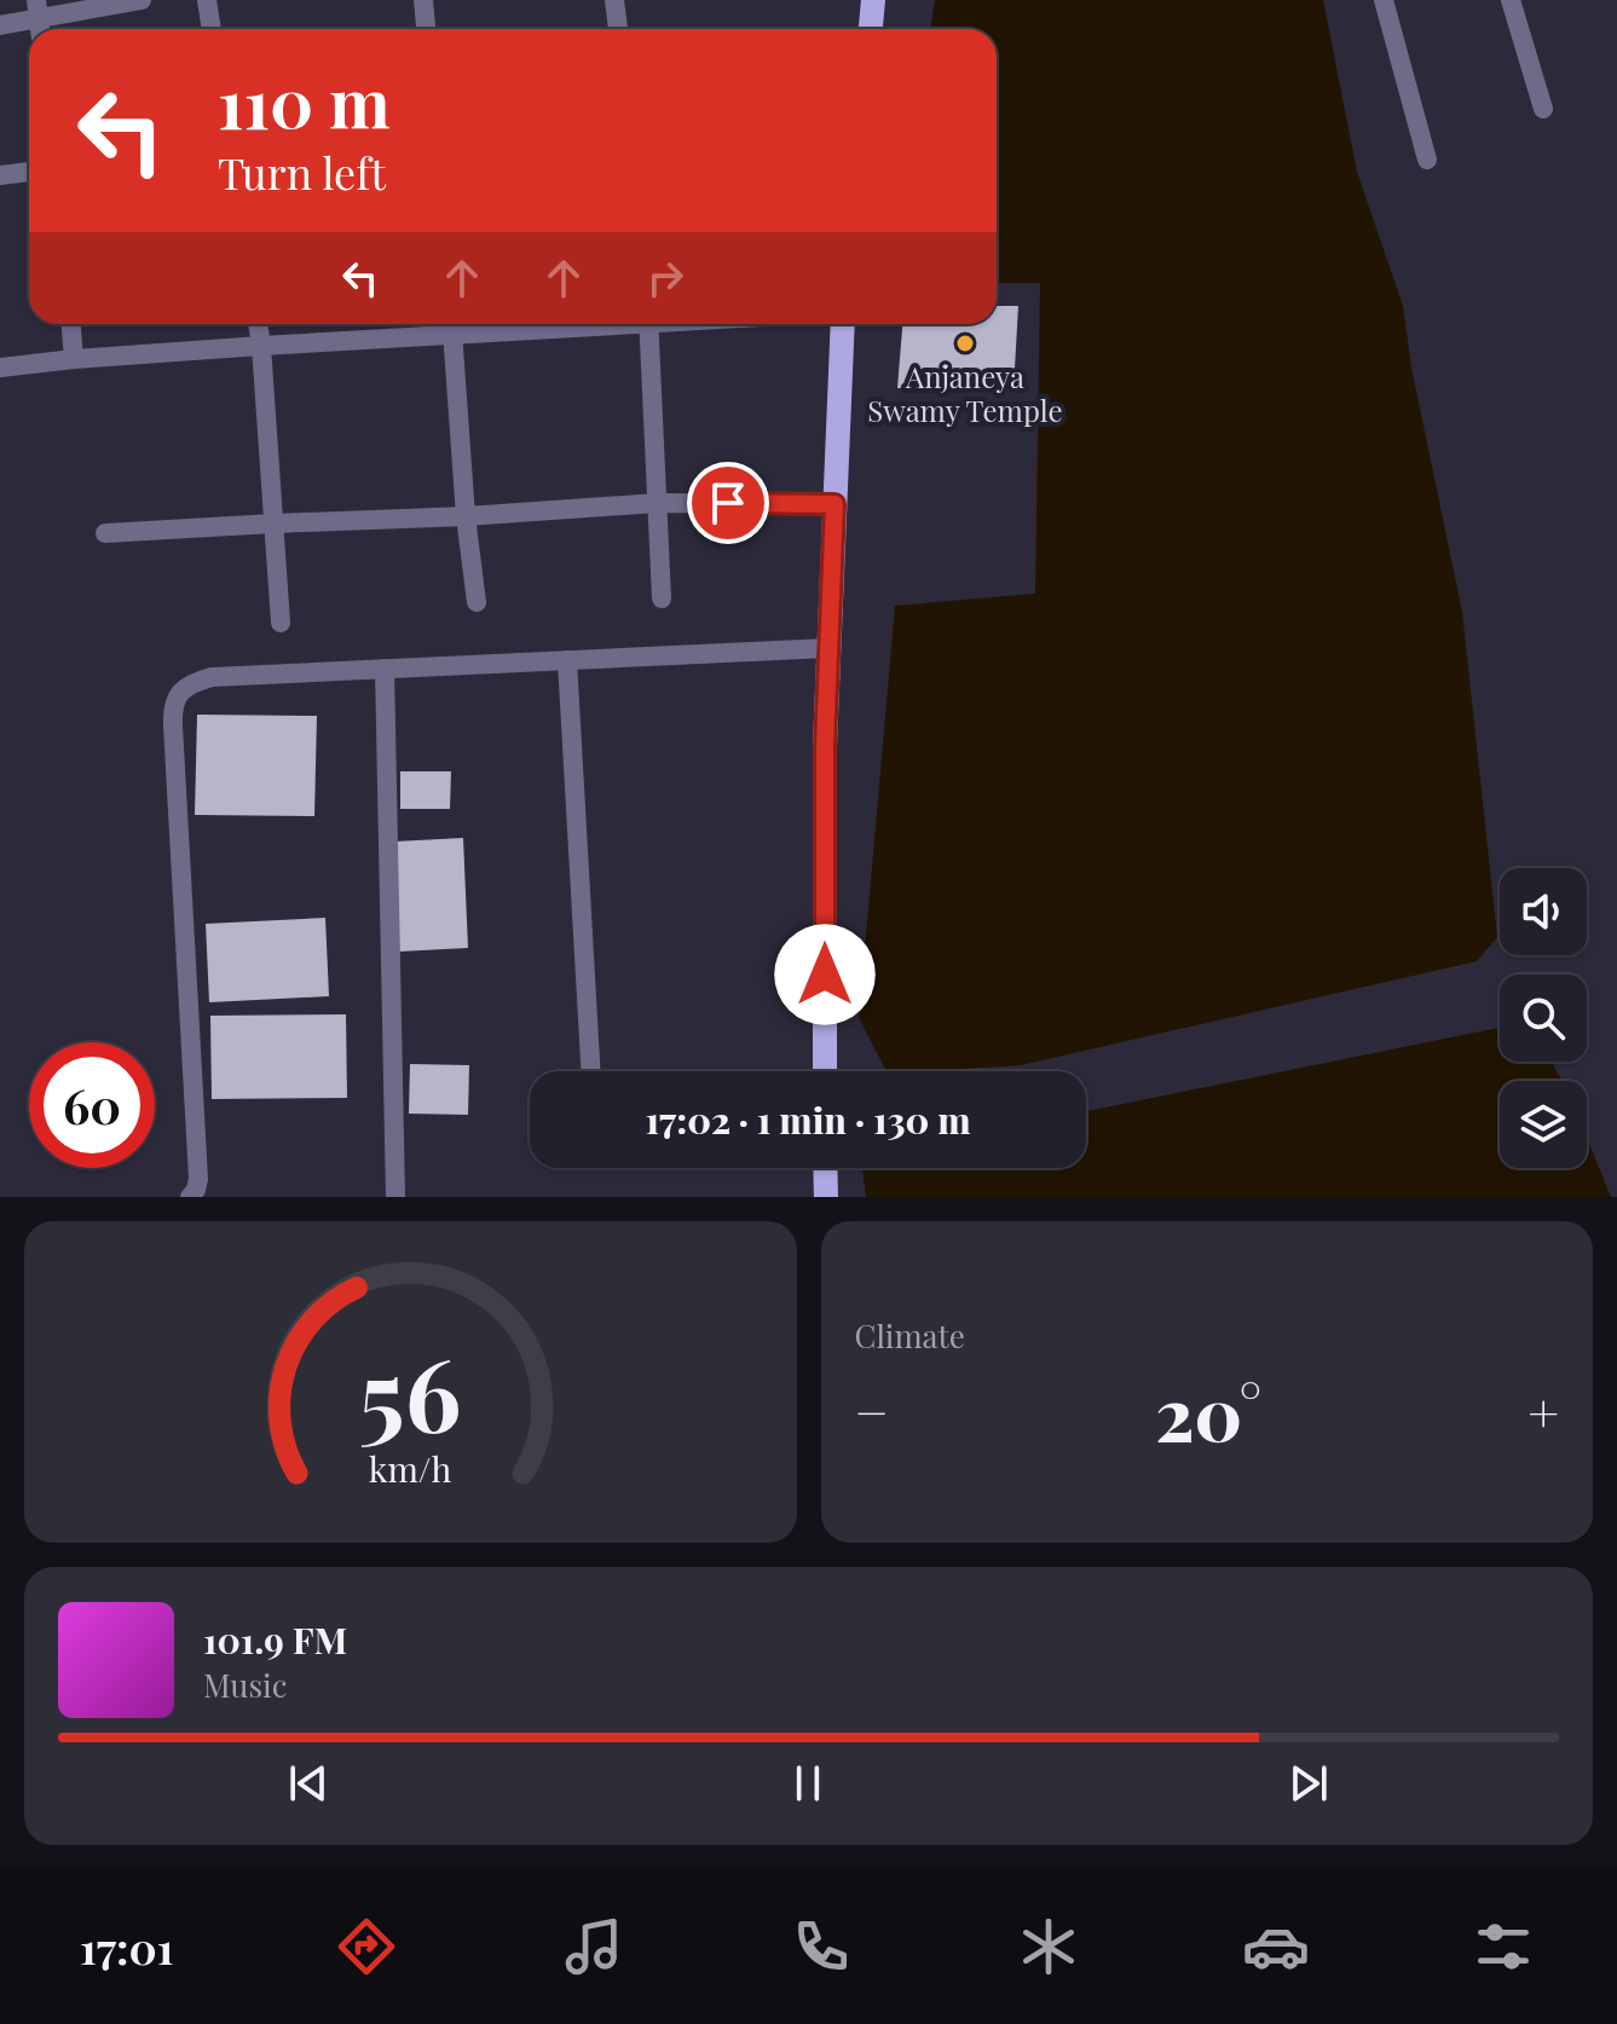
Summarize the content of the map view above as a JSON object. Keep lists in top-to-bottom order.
{
  "places": ["Anjaneya Swamy Temple"],
  "page": {
    "turn": ["110 m", "Turn left"],
    "limit": "60",
    "trip": "17:02 · 1 min · 130 m",
    "tile": "Climate",
    "heat": ["−", "20°", "+"],
    "song": ["101.9 FM", "Music"],
    "tabs": "17:01",
    "gauge": ["56", "km/h"]
  }
}
